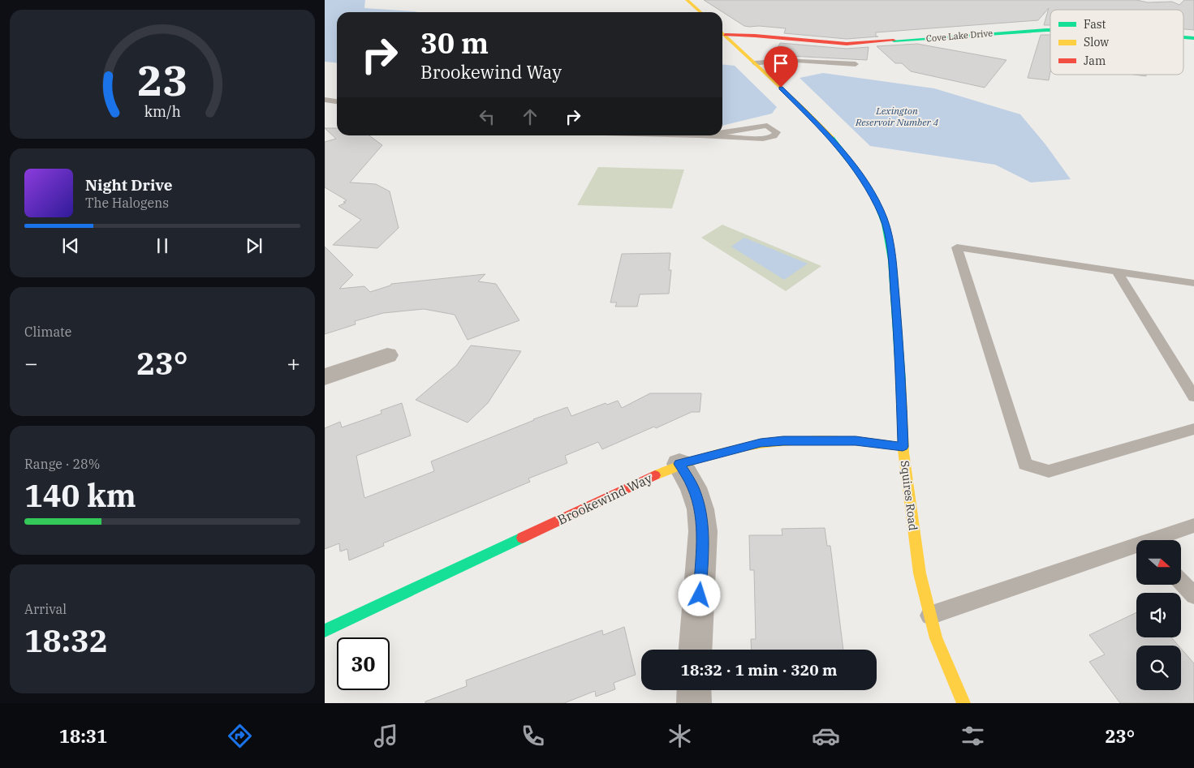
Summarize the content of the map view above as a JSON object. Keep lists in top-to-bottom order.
{
  "streets": {
    "street": ["Cove Lake Drive", "Squires Road", "Brookewind Way"]
  },
  "crossings": [
    ["Squires Road", "Brookewind Way"]
  ],
  "water": ["Lexington Reservoir Number 4"],
  "legend": ["Fast", "Slow", "Jam"],
  "north": "right",
  "page": {
    "turn": ["30 m", "Brookewind Way"],
    "song": ["Night Drive", "The Halogens"],
    "tile": [
      "Climate",
      ["Range · 28%", "140 km"],
      ["Arrival", "18:32"]
    ],
    "heat": ["−", "23°", "+"],
    "limit": "30",
    "trip": "18:32 · 1 min · 320 m",
    "tabs": ["18:31", "23°"],
    "gauge": ["23", "km/h"]
  }
}
